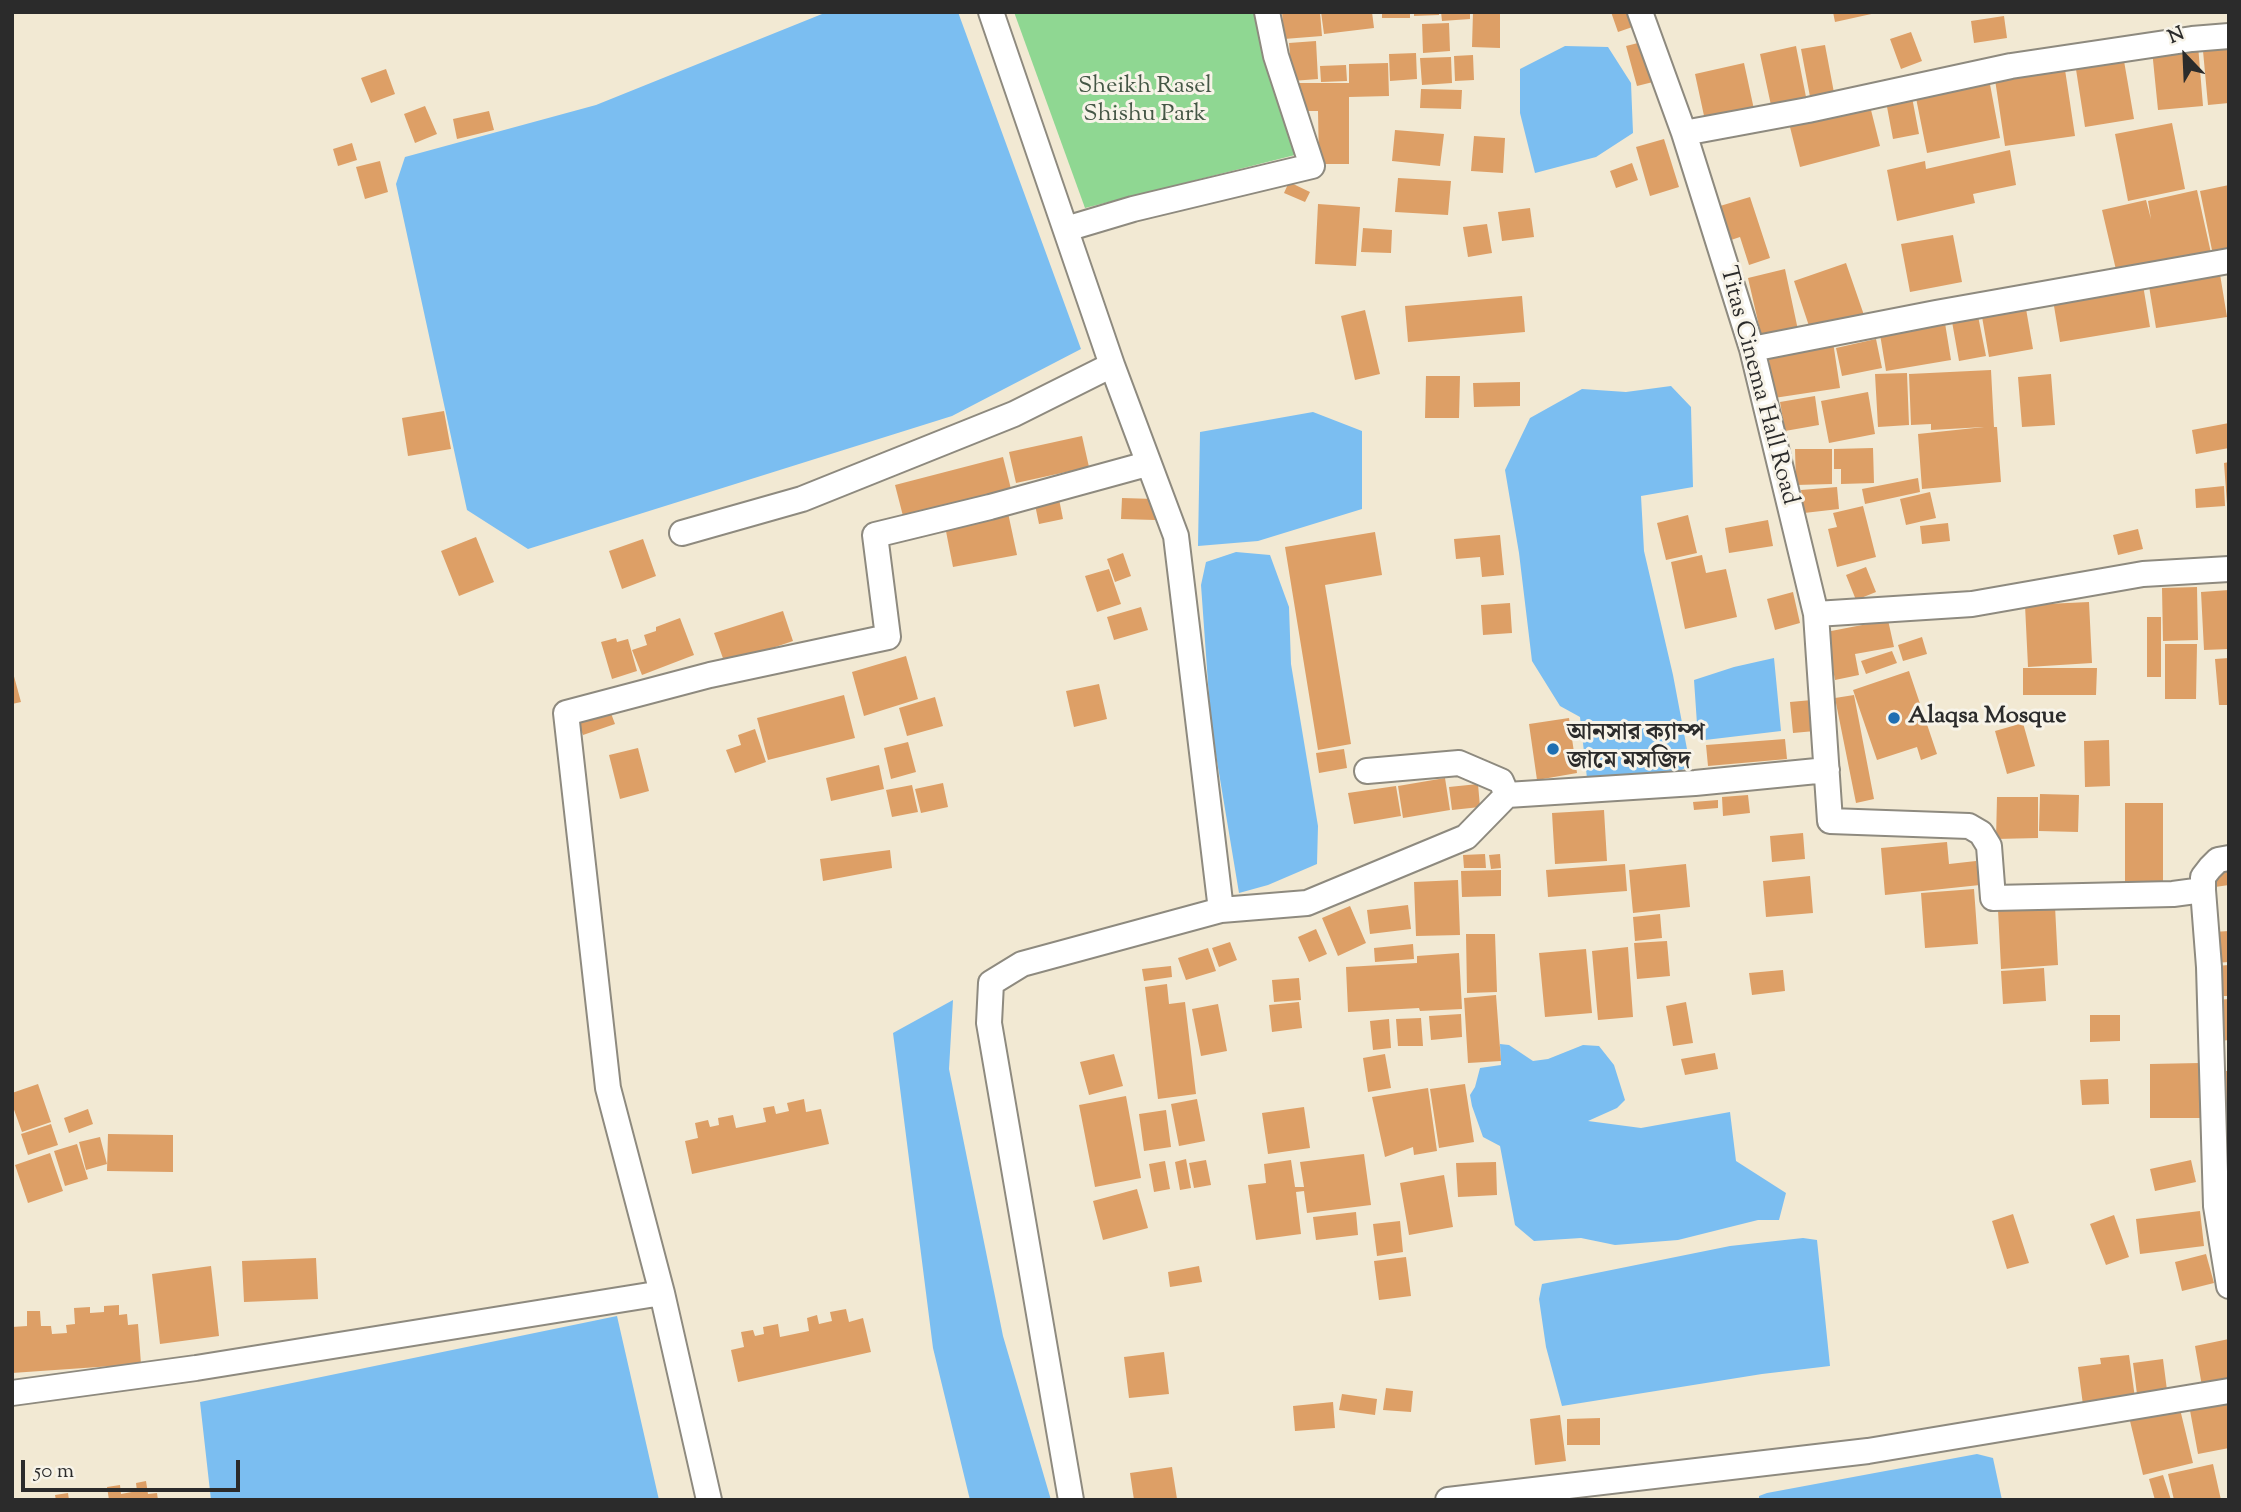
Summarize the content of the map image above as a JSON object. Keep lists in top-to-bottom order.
{
  "streets": {
    "street": ["Titas Cinema Hall Road"]
  },
  "parks": ["Sheikh Rasel Shishu Park"],
  "places": ["Alaqsa Mosque", "আনসার ক্যাম্প জামে মসজিদ"],
  "scale_bar": "50 m",
  "north": "top left"
}
